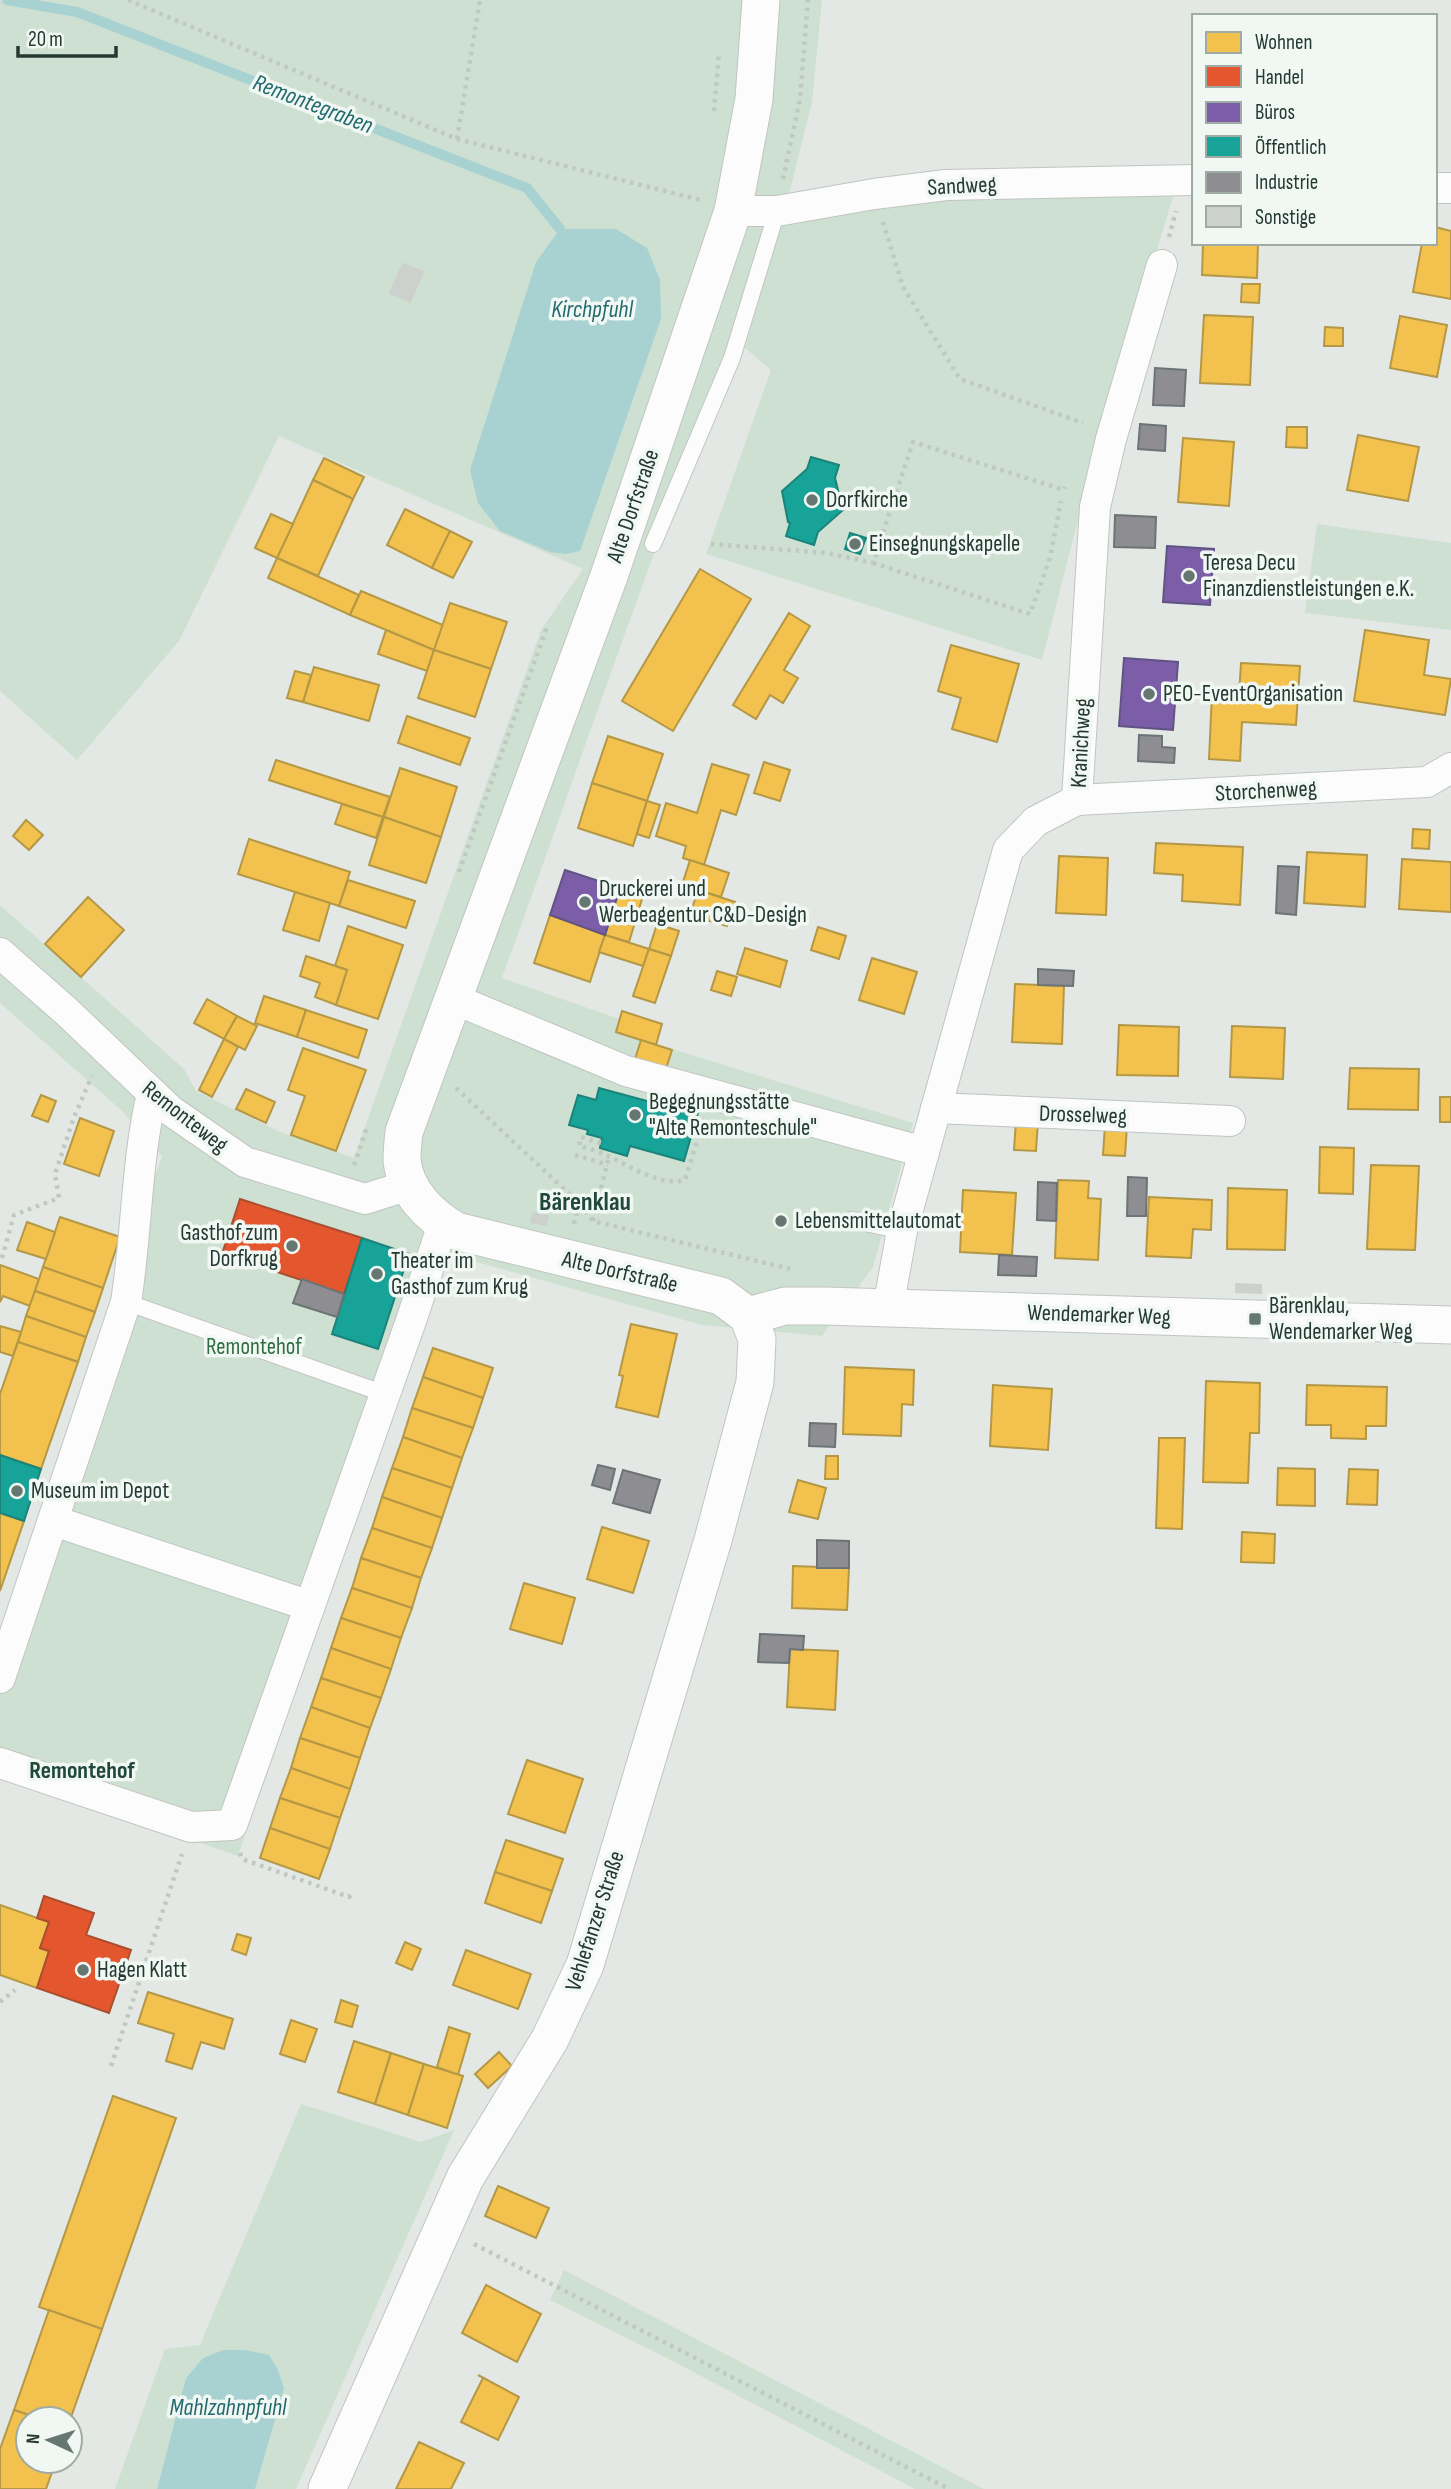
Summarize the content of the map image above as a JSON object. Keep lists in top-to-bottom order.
{
  "streets": {
    "street": [
      "Sandweg",
      "Alte Dorfstraße",
      "Kranichweg",
      "Storchenweg",
      "Drosselweg",
      "Remonteweg",
      "Wendemarker Weg",
      "Vehlefanzer Straße"
    ]
  },
  "crossings": [
    ["Sandweg", "Alte Dorfstraße"],
    ["Alte Dorfstraße", "Remonteweg"],
    ["Alte Dorfstraße", "Wendemarker Weg"],
    ["Alte Dorfstraße", "Vehlefanzer Straße"],
    ["Kranichweg", "Storchenweg"],
    ["Kranichweg", "Drosselweg"],
    ["Kranichweg", "Wendemarker Weg"],
    ["Wendemarker Weg", "Vehlefanzer Straße"]
  ],
  "districts": ["Bärenklau", "Remontehof"],
  "water": ["Remontegraben", "Kirchpfuhl", "Mahlzahnpfuhl"],
  "parks": ["Remontehof"],
  "places": {
    "other": [
      "Dorfkirche",
      "Einsegnungskapelle",
      "Teresa Decu Finanzdienstleistungen e.K.",
      "PEO-EventOrganisation",
      "Druckerei und Werbeagentur C&D-Design",
      "Begegnungsstätte \"Alte Remonteschule\"",
      "Lebensmittelautomat",
      "Gasthof zum Dorfkrug",
      "Theater im Gasthof zum Krug",
      "Museum im Depot",
      "Hagen Klatt"
    ],
    "transit": ["Bärenklau, Wendemarker Weg"]
  },
  "legend": [
    "Wohnen",
    "Handel",
    "Büros",
    "Öffentlich",
    "Industrie",
    "Sonstige"
  ],
  "scale_bar": "20 m",
  "north": "left"
}
